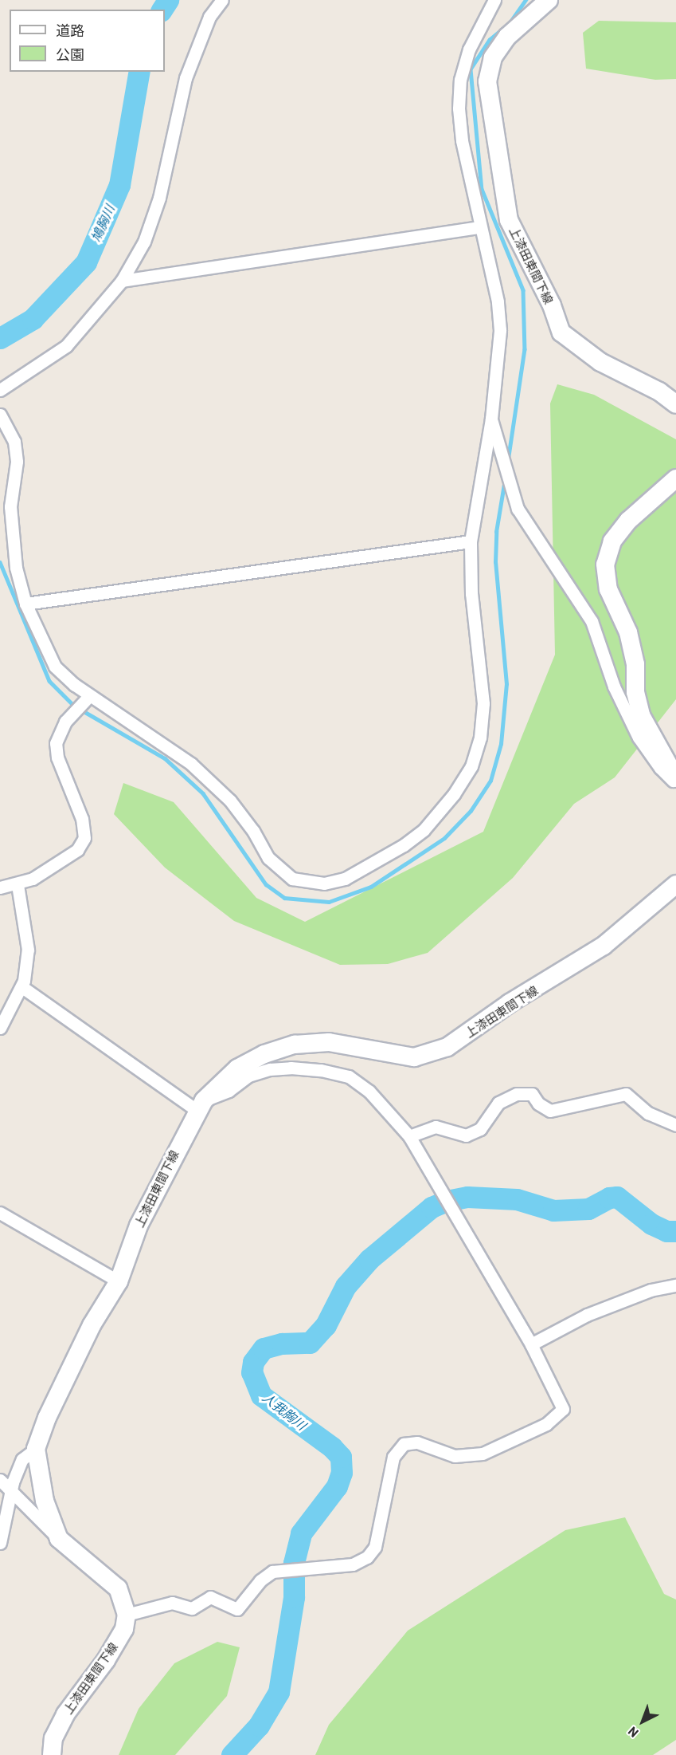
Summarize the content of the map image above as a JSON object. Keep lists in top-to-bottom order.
{
  "streets": {
    "main road": ["上漆田東間下線"]
  },
  "water": ["鳩胸川", "人我胸川"],
  "legend": ["道路", "公園"],
  "north": "bottom left"
}
